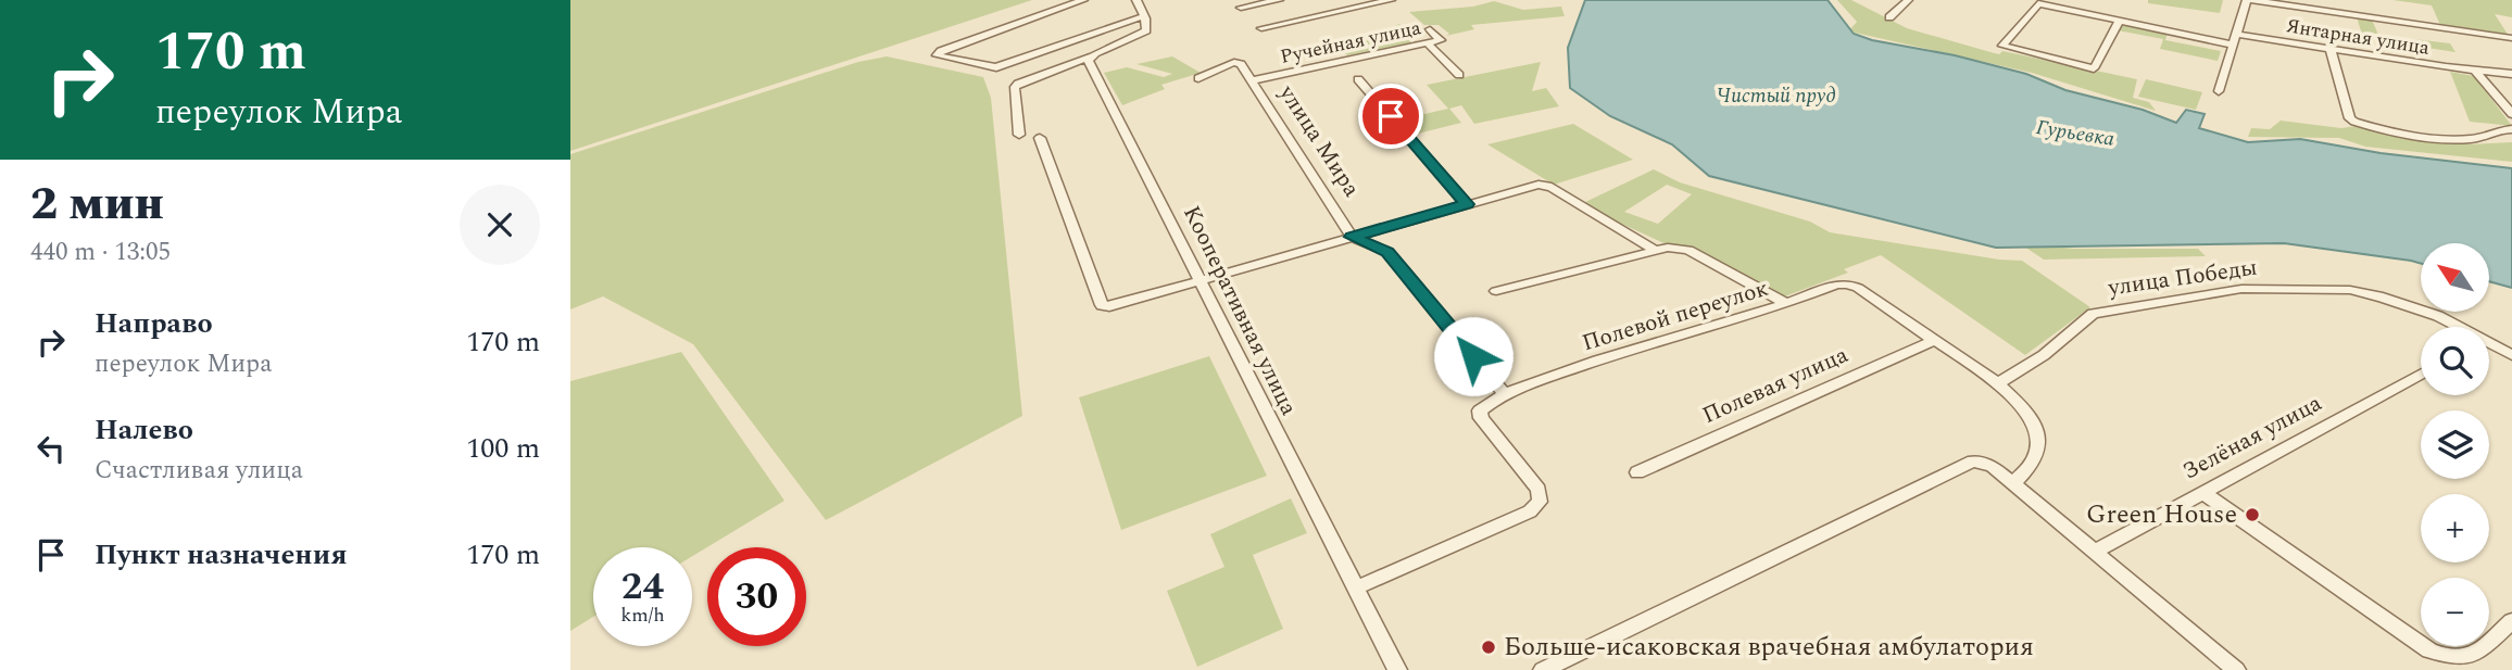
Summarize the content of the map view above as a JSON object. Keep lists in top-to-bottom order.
{
  "streets": {
    "street": [
      "Янтарная улица",
      "Ручейная улица",
      "улица Мира",
      "улица Победы",
      "Кооперативная улица",
      "Полевой переулок",
      "Полевая улица",
      "Зелёная улица"
    ]
  },
  "crossings": [
    ["Ручейная улица", "улица Мира"],
    ["Полевой переулок", "Полевая улица"]
  ],
  "water": ["Чистый пруд", "Гурьевка"],
  "places": ["Green House", "Больше-исаковская врачебная амбулатория"],
  "north": "top left",
  "page": {
    "turn": ["170 m", "переулок Мира"],
    "heading": ["2 мин", "440 m · 13:05"],
    "map_buttons": ["+", "−"],
    "list": [
      {
        "name": "Направо",
        "note": "переулок Мира",
        "value": "170 m"
      },
      {
        "name": "Налево",
        "note": "Счастливая улица",
        "value": "100 m"
      },
      {
        "name": "Пункт назначения",
        "value": "170 m"
      }
    ],
    "speed": "24 km/h",
    "limit": "30"
  }
}
